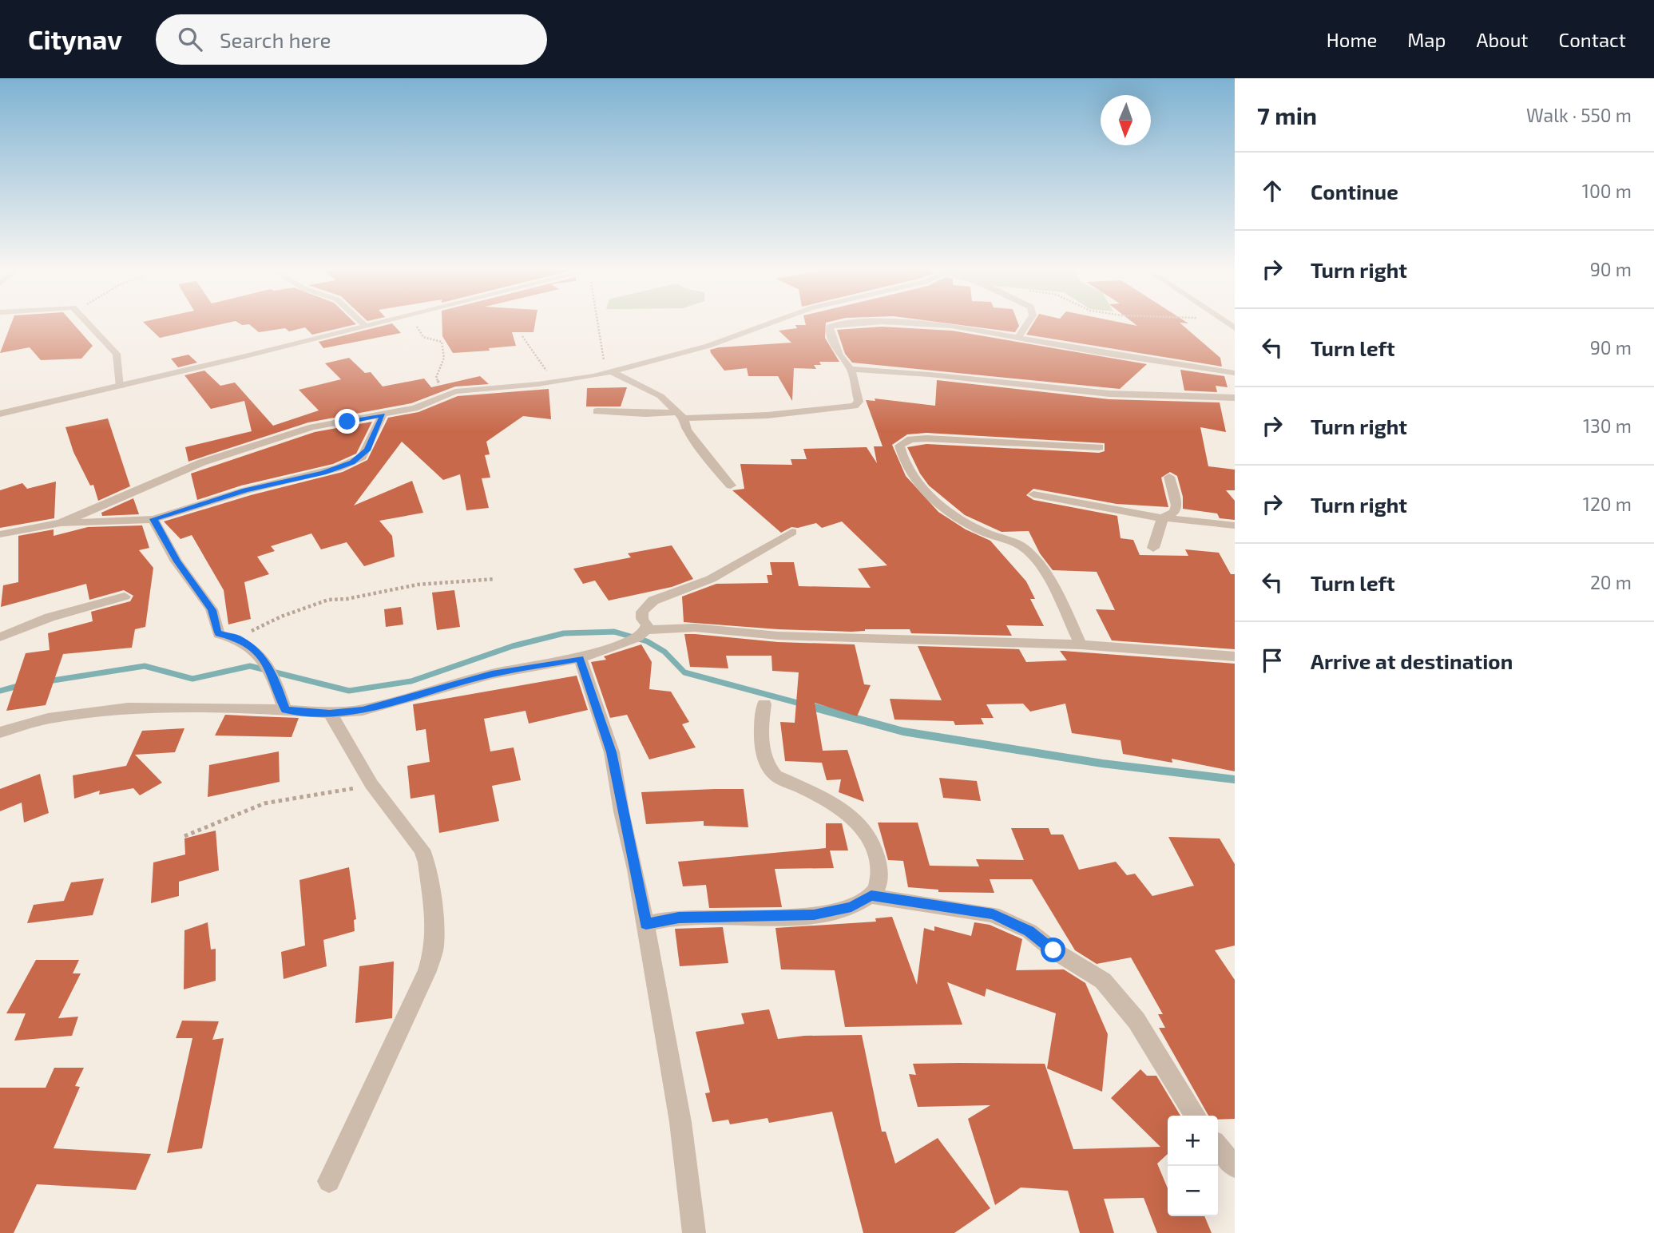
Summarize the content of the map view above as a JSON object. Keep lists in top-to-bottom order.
{
  "north": "bottom",
  "page": {
    "header": "Citynav",
    "search": "Search here",
    "nav": [
      "Home",
      "Map",
      "About",
      "Contact"
    ],
    "heading": ["7 min", "Walk · 550 m"],
    "list": [
      ["Continue", "100 m"],
      ["Turn right", "90 m"],
      ["Turn left", "90 m"],
      ["Turn right", "130 m"],
      ["Turn right", "120 m"],
      ["Turn left", "20 m"],
      "Arrive at destination"
    ],
    "map_buttons": ["+", "−"]
  }
}
